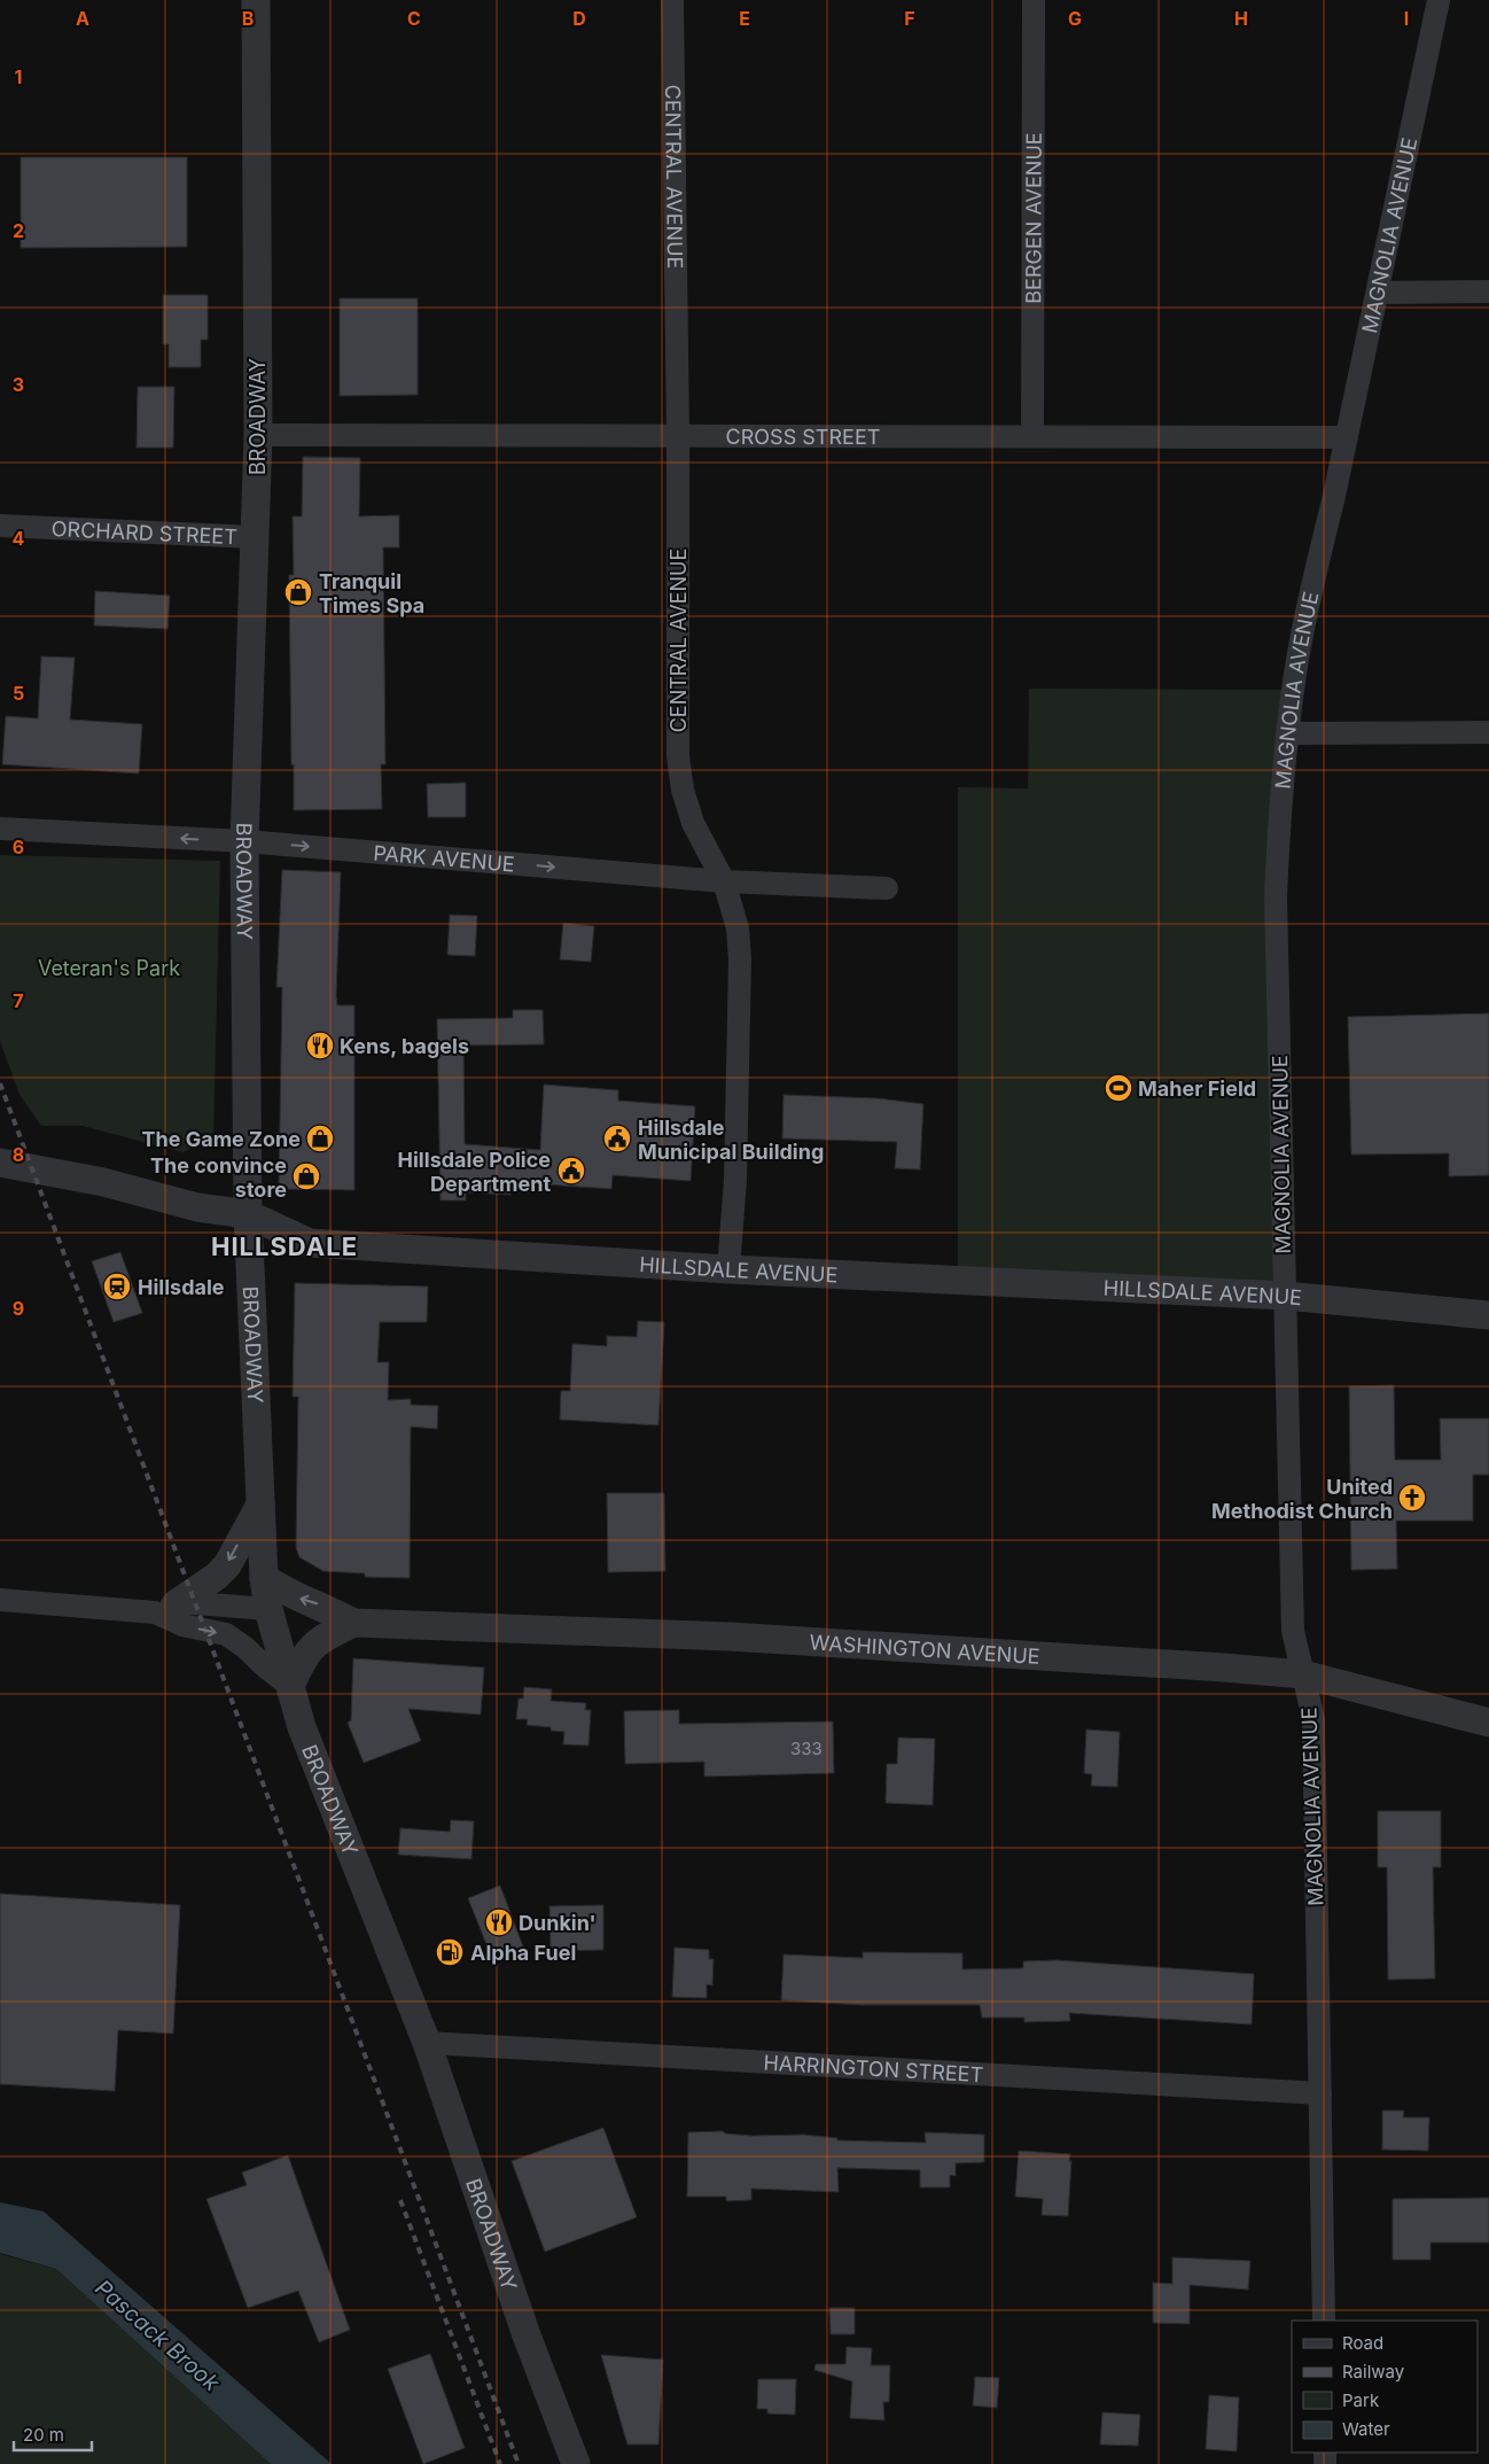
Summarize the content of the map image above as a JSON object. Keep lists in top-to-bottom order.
{
  "streets": {
    "street": [
      "CENTRAL AVENUE",
      "BERGEN AVENUE",
      "MAGNOLIA AVENUE",
      "BROADWAY",
      "CROSS STREET",
      "ORCHARD STREET",
      "PARK AVENUE",
      "HILLSDALE AVENUE",
      "WASHINGTON AVENUE",
      "HARRINGTON STREET"
    ]
  },
  "crossings": [
    ["CENTRAL AVENUE", "CROSS STREET"],
    ["CENTRAL AVENUE", "PARK AVENUE"],
    ["CENTRAL AVENUE", "HILLSDALE AVENUE"],
    ["BERGEN AVENUE", "CROSS STREET"],
    ["MAGNOLIA AVENUE", "CROSS STREET"],
    ["MAGNOLIA AVENUE", "HILLSDALE AVENUE"],
    ["MAGNOLIA AVENUE", "WASHINGTON AVENUE"],
    ["MAGNOLIA AVENUE", "HARRINGTON STREET"],
    ["BROADWAY", "CROSS STREET"],
    ["BROADWAY", "ORCHARD STREET"],
    ["BROADWAY", "PARK AVENUE"],
    ["BROADWAY", "HILLSDALE AVENUE"],
    ["BROADWAY", "WASHINGTON AVENUE"],
    ["BROADWAY", "HARRINGTON STREET"]
  ],
  "districts": ["HILLSDALE"],
  "water": ["Pascack Brook"],
  "parks": ["Veteran's Park"],
  "places": {
    "shop": ["Tranquil Times Spa", "The Game Zone", "The convince store"],
    "restaurant": ["Kens, bagels", "Dunkin'"],
    "sports": ["Maher Field"],
    "public building": ["Hillsdale Municipal Building", "Hillsdale Police Department"],
    "station": ["Hillsdale"],
    "church": ["United Methodist Church"],
    "fuel station": ["Alpha Fuel"]
  },
  "house_numbers": ["333"],
  "legend": [
    "Road",
    "Railway",
    "Park",
    "Water"
  ],
  "scale_bar": "20 m",
  "grid": {
    "columns": [
      "A",
      "B",
      "C",
      "D",
      "E",
      "F",
      "G",
      "H",
      "I"
    ],
    "rows": [
      "1",
      "2",
      "3",
      "4",
      "5",
      "6",
      "7",
      "8",
      "9"
    ]
  }
}
